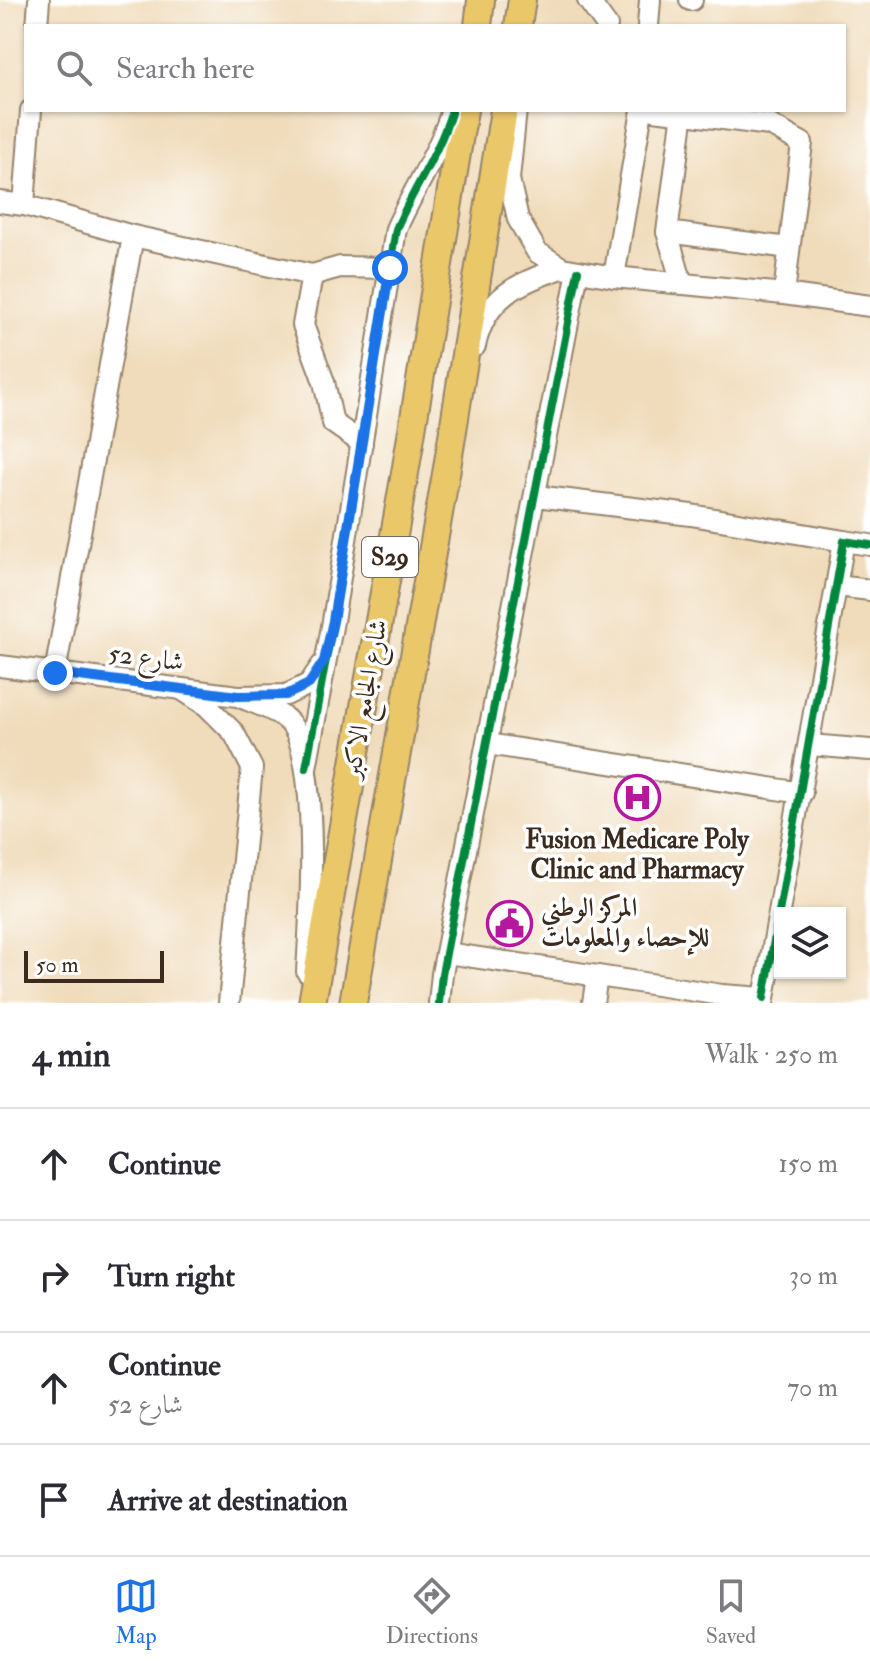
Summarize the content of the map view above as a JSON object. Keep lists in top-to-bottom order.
{
  "streets": {
    "main road": ["S29", "شارع الجامع الاكبر"],
    "street": ["شارع 52"]
  },
  "places": {
    "hospital": ["Fusion Medicare Poly Clinic and Pharmacy"],
    "public building": ["المركز الوطني للإحصاء والمعلومات"]
  },
  "scale_bar": "50 m",
  "page": {
    "search": "Search here",
    "scale": "50 m",
    "heading": ["4 min", "Walk · 250 m"],
    "list": [
      ["Continue", "150 m"],
      ["Turn right", "30 m"],
      ["Continue", "شارع 52", "70 m"],
      "Arrive at destination"
    ],
    "nav": ["Map", "Directions", "Saved"]
  }
}
